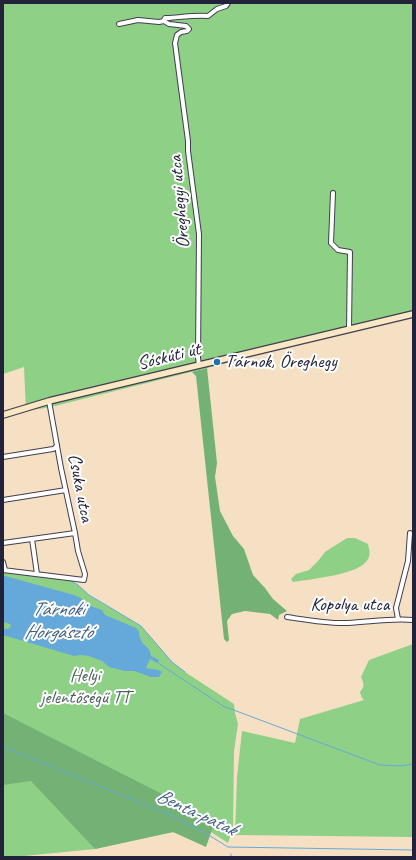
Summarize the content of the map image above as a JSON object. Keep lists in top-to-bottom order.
{
  "streets": {
    "main road": ["Sóskúti út"],
    "street": ["Öreghegyi utca", "Csuka utca", "Kopolya utca"]
  },
  "crossings": [
    ["Öreghegyi utca", "Sóskúti út"],
    ["Sóskúti út", "Csuka utca"]
  ],
  "water": ["Tárnoki Horgásztó", "Benta-patak"],
  "parks": ["Helyi jelentőségű TT"],
  "places": ["Tárnok, Öreghegy"]
}
